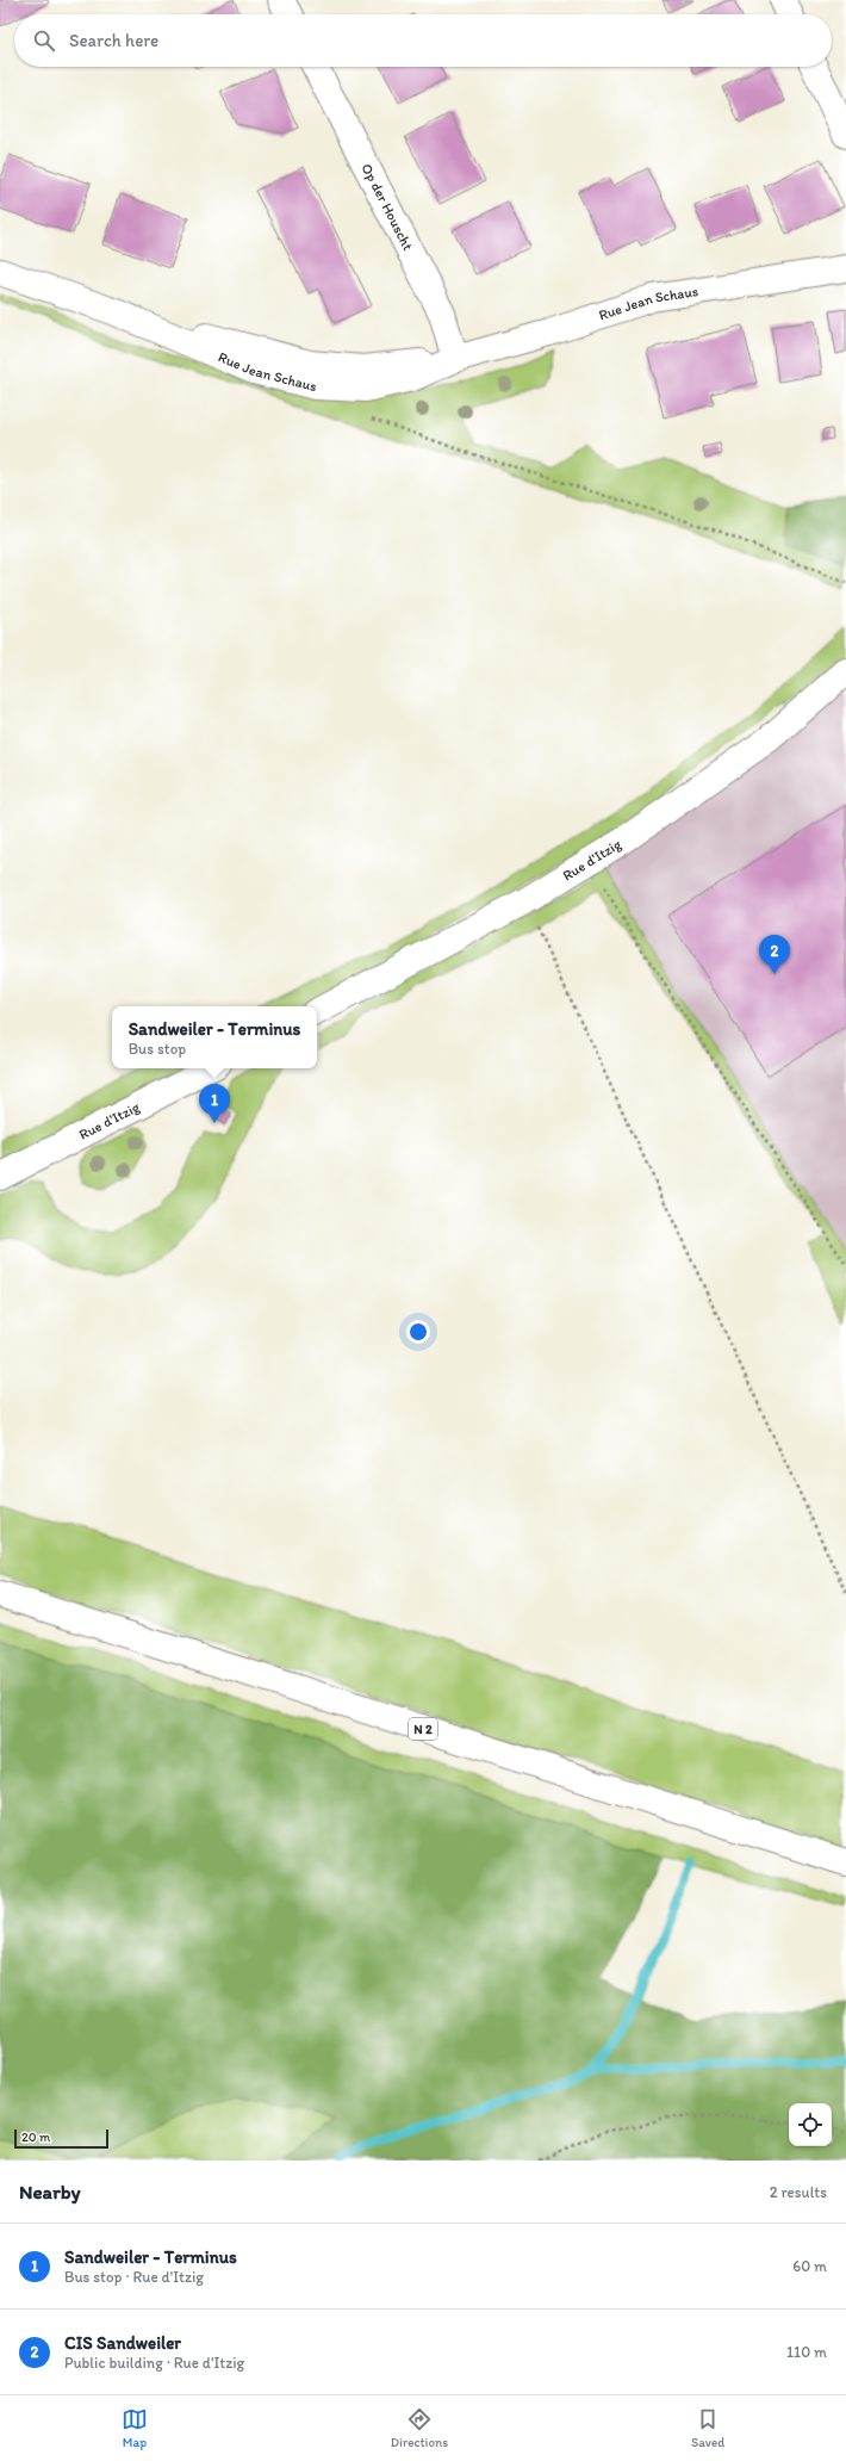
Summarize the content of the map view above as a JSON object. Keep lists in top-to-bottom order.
{
  "streets": {
    "street": [
      "Op der Houscht",
      "Rue Jean Schaus",
      "Rue d'Itzig",
      "N 2"
    ]
  },
  "crossings": [
    ["Op der Houscht", "Rue Jean Schaus"]
  ],
  "scale_bar": "20 m",
  "page": {
    "search": "Search here",
    "pins": ["2", "1"],
    "popup": ["Sandweiler - Terminus", "Bus stop"],
    "scale": "20 m",
    "heading": ["Nearby", "2 results"],
    "list": [
      {
        "mark": "1",
        "name": "Sandweiler - Terminus",
        "note": "Bus stop · Rue d'Itzig",
        "value": "60 m"
      },
      {
        "mark": "2",
        "name": "CIS Sandweiler",
        "note": "Public building · Rue d'Itzig",
        "value": "110 m"
      }
    ],
    "nav": ["Map", "Directions", "Saved"]
  }
}
